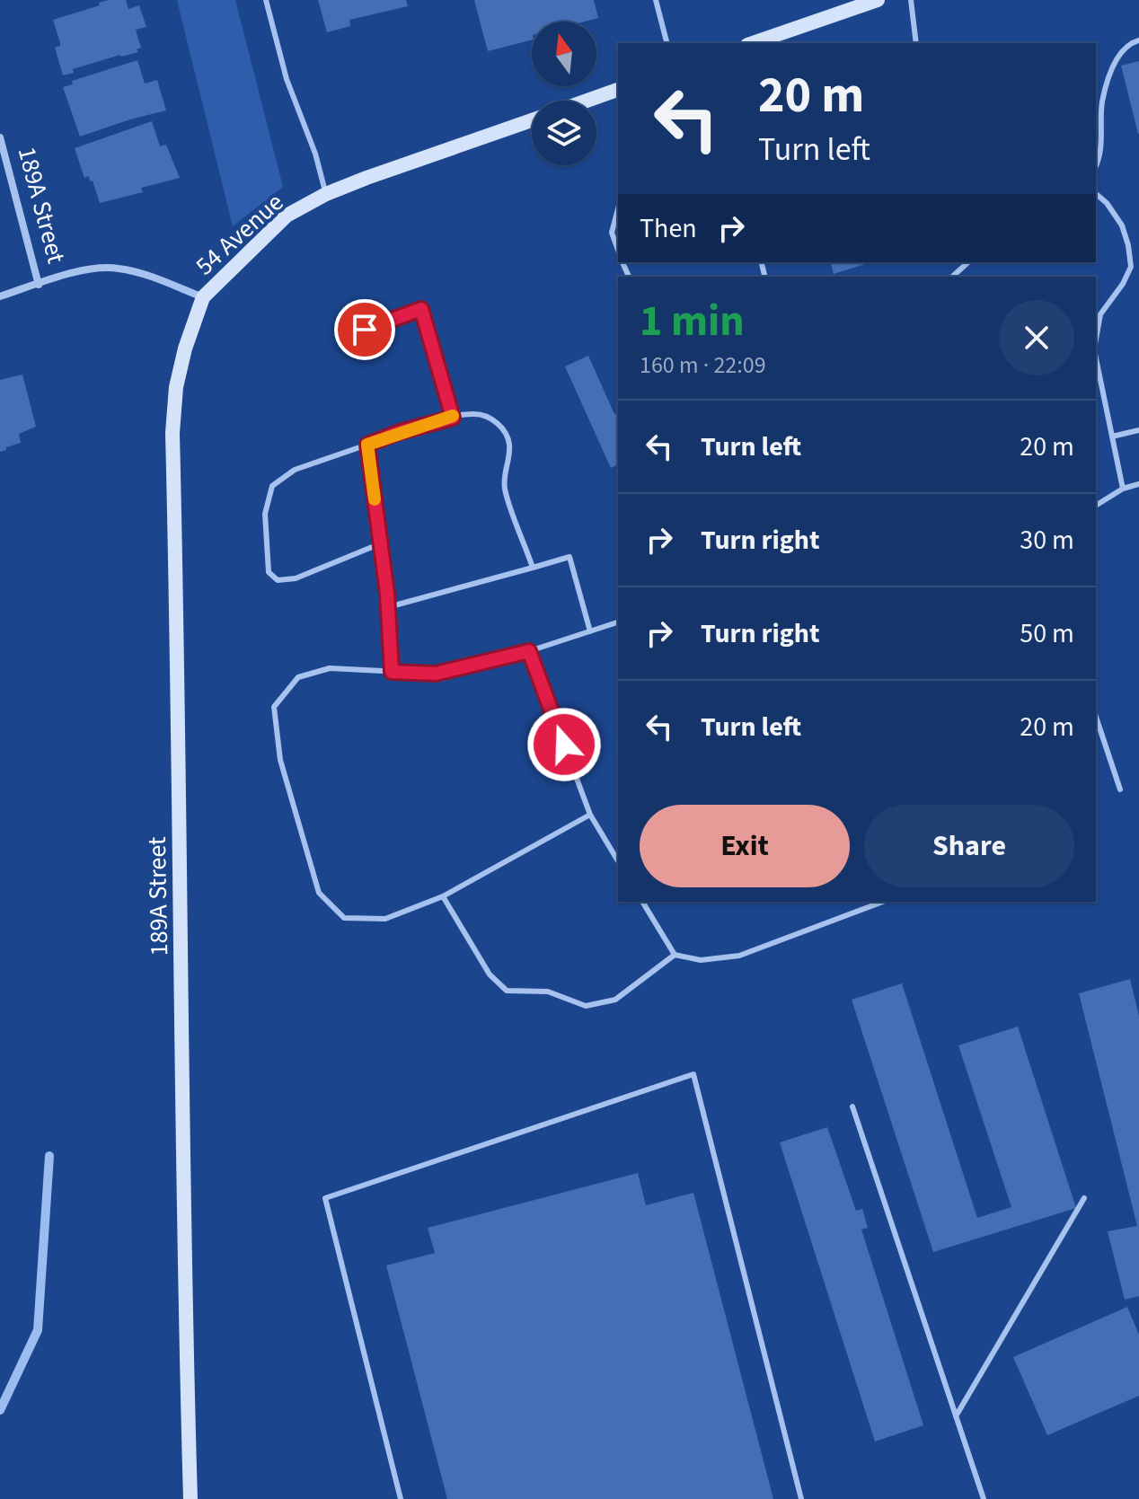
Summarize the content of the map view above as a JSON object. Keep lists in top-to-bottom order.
{
  "streets": {
    "street": ["189A Street", "54 Avenue"]
  },
  "crossings": [
    ["189A Street", "54 Avenue"]
  ],
  "north": "top",
  "page": {
    "turn": ["20 m", "Turn left"],
    "then": "Then",
    "heading": ["1 min", "160 m · 22:09"],
    "list": [
      {
        "name": "Turn left",
        "value": "20 m"
      },
      {
        "name": "Turn right",
        "value": "30 m"
      },
      {
        "name": "Turn right",
        "value": "50 m"
      },
      {
        "name": "Turn left",
        "value": "20 m"
      }
    ],
    "buttons": ["Exit", "Share"]
  }
}
